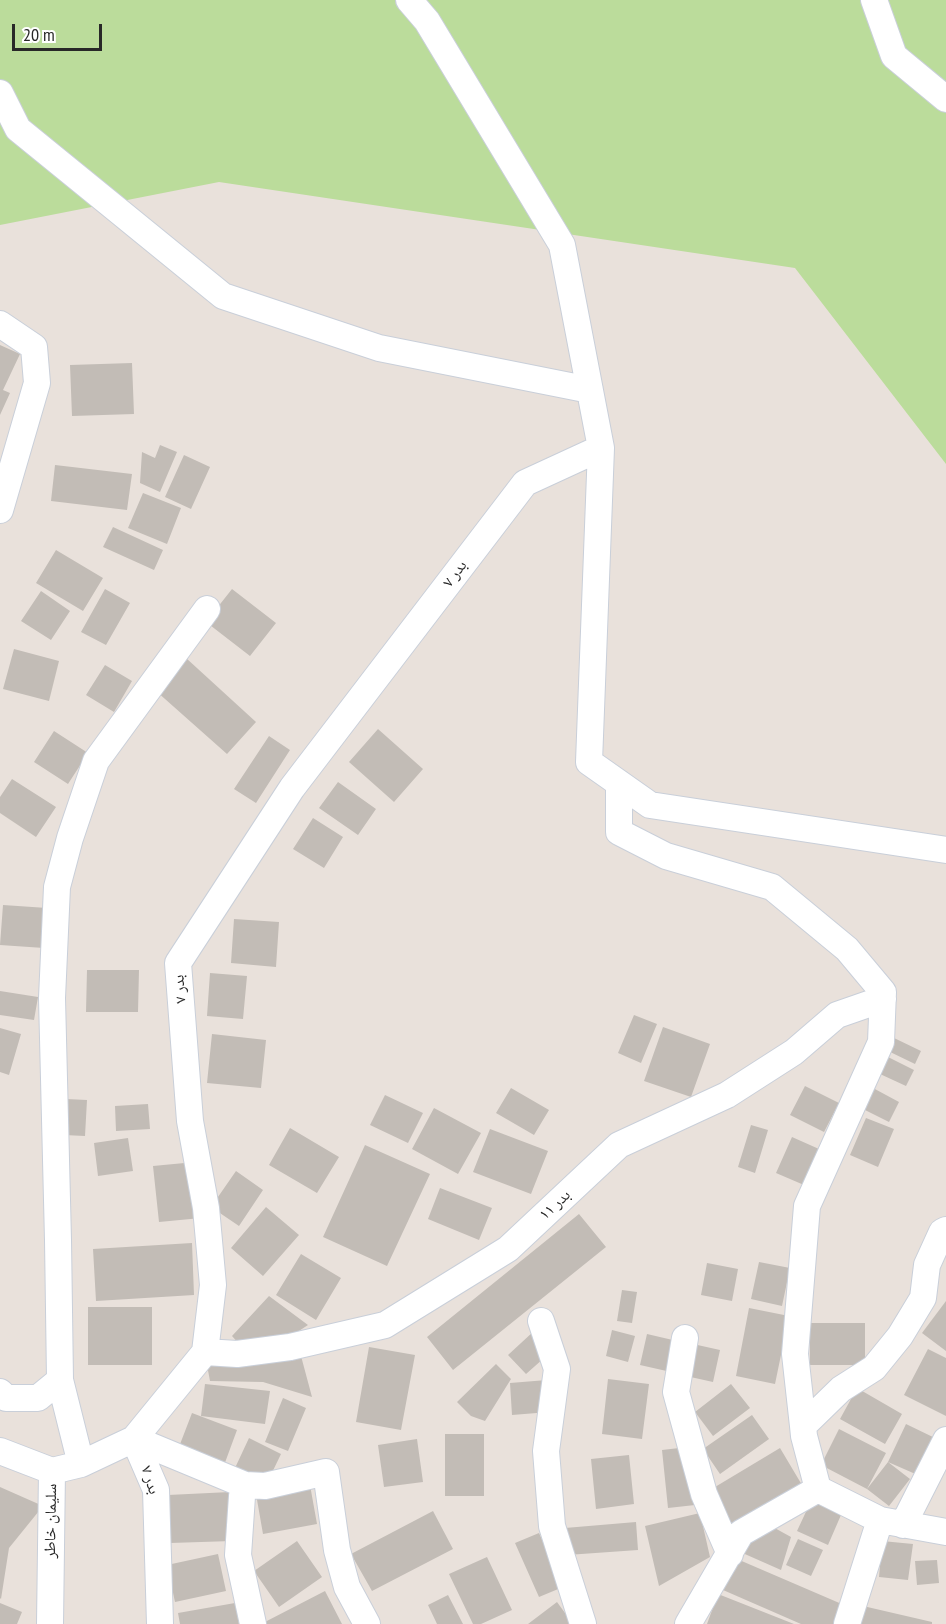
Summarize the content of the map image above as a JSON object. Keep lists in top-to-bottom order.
{
  "streets": {
    "street": ["بدر ۷", "بدر ۱۱", "سلیمان خاطر"]
  },
  "crossings": [
    ["بدر ۷", "بدر ۱۱"],
    ["بدر ۷", "سلیمان خاطر"]
  ],
  "scale_bar": "20 m"
}
